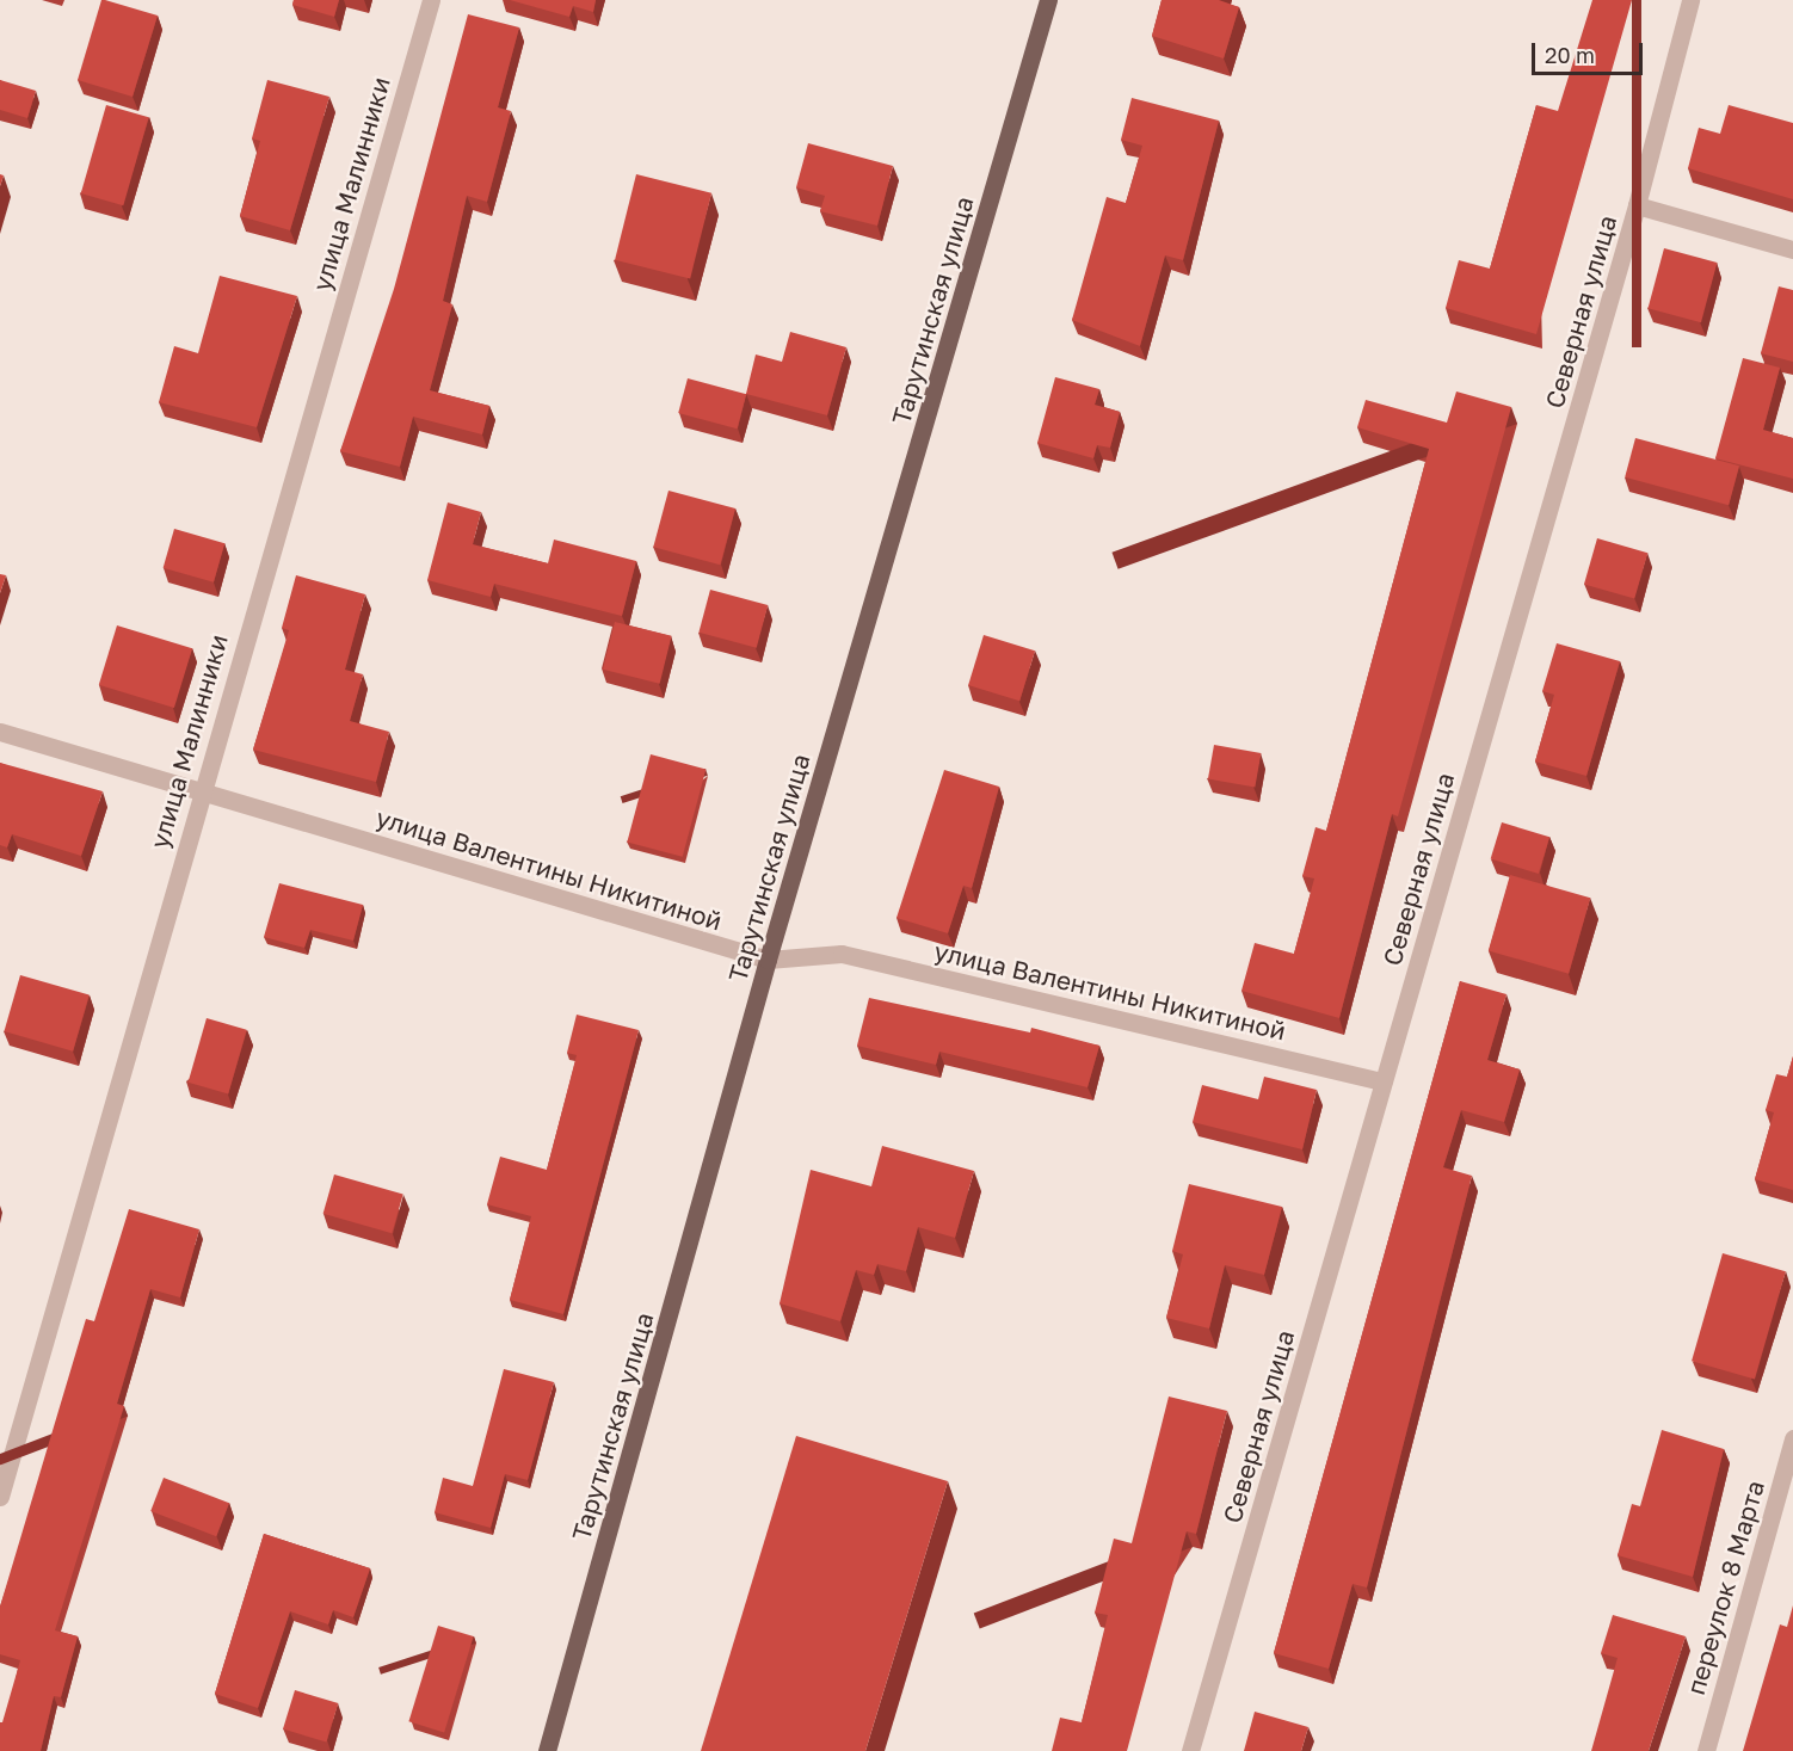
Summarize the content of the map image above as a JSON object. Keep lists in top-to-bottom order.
{
  "streets": {
    "main road": ["Тарутинская улица"],
    "street": [
      "улица Малинники",
      "Северная улица",
      "улица Валентины Никитиной",
      "переулок 8 Марта"
    ]
  },
  "crossings": [
    ["улица Малинники", "улица Валентины Никитиной"],
    ["Тарутинская улица", "улица Валентины Никитиной"],
    ["Северная улица", "улица Валентины Никитиной"]
  ],
  "scale_bar": "20 m"
}
